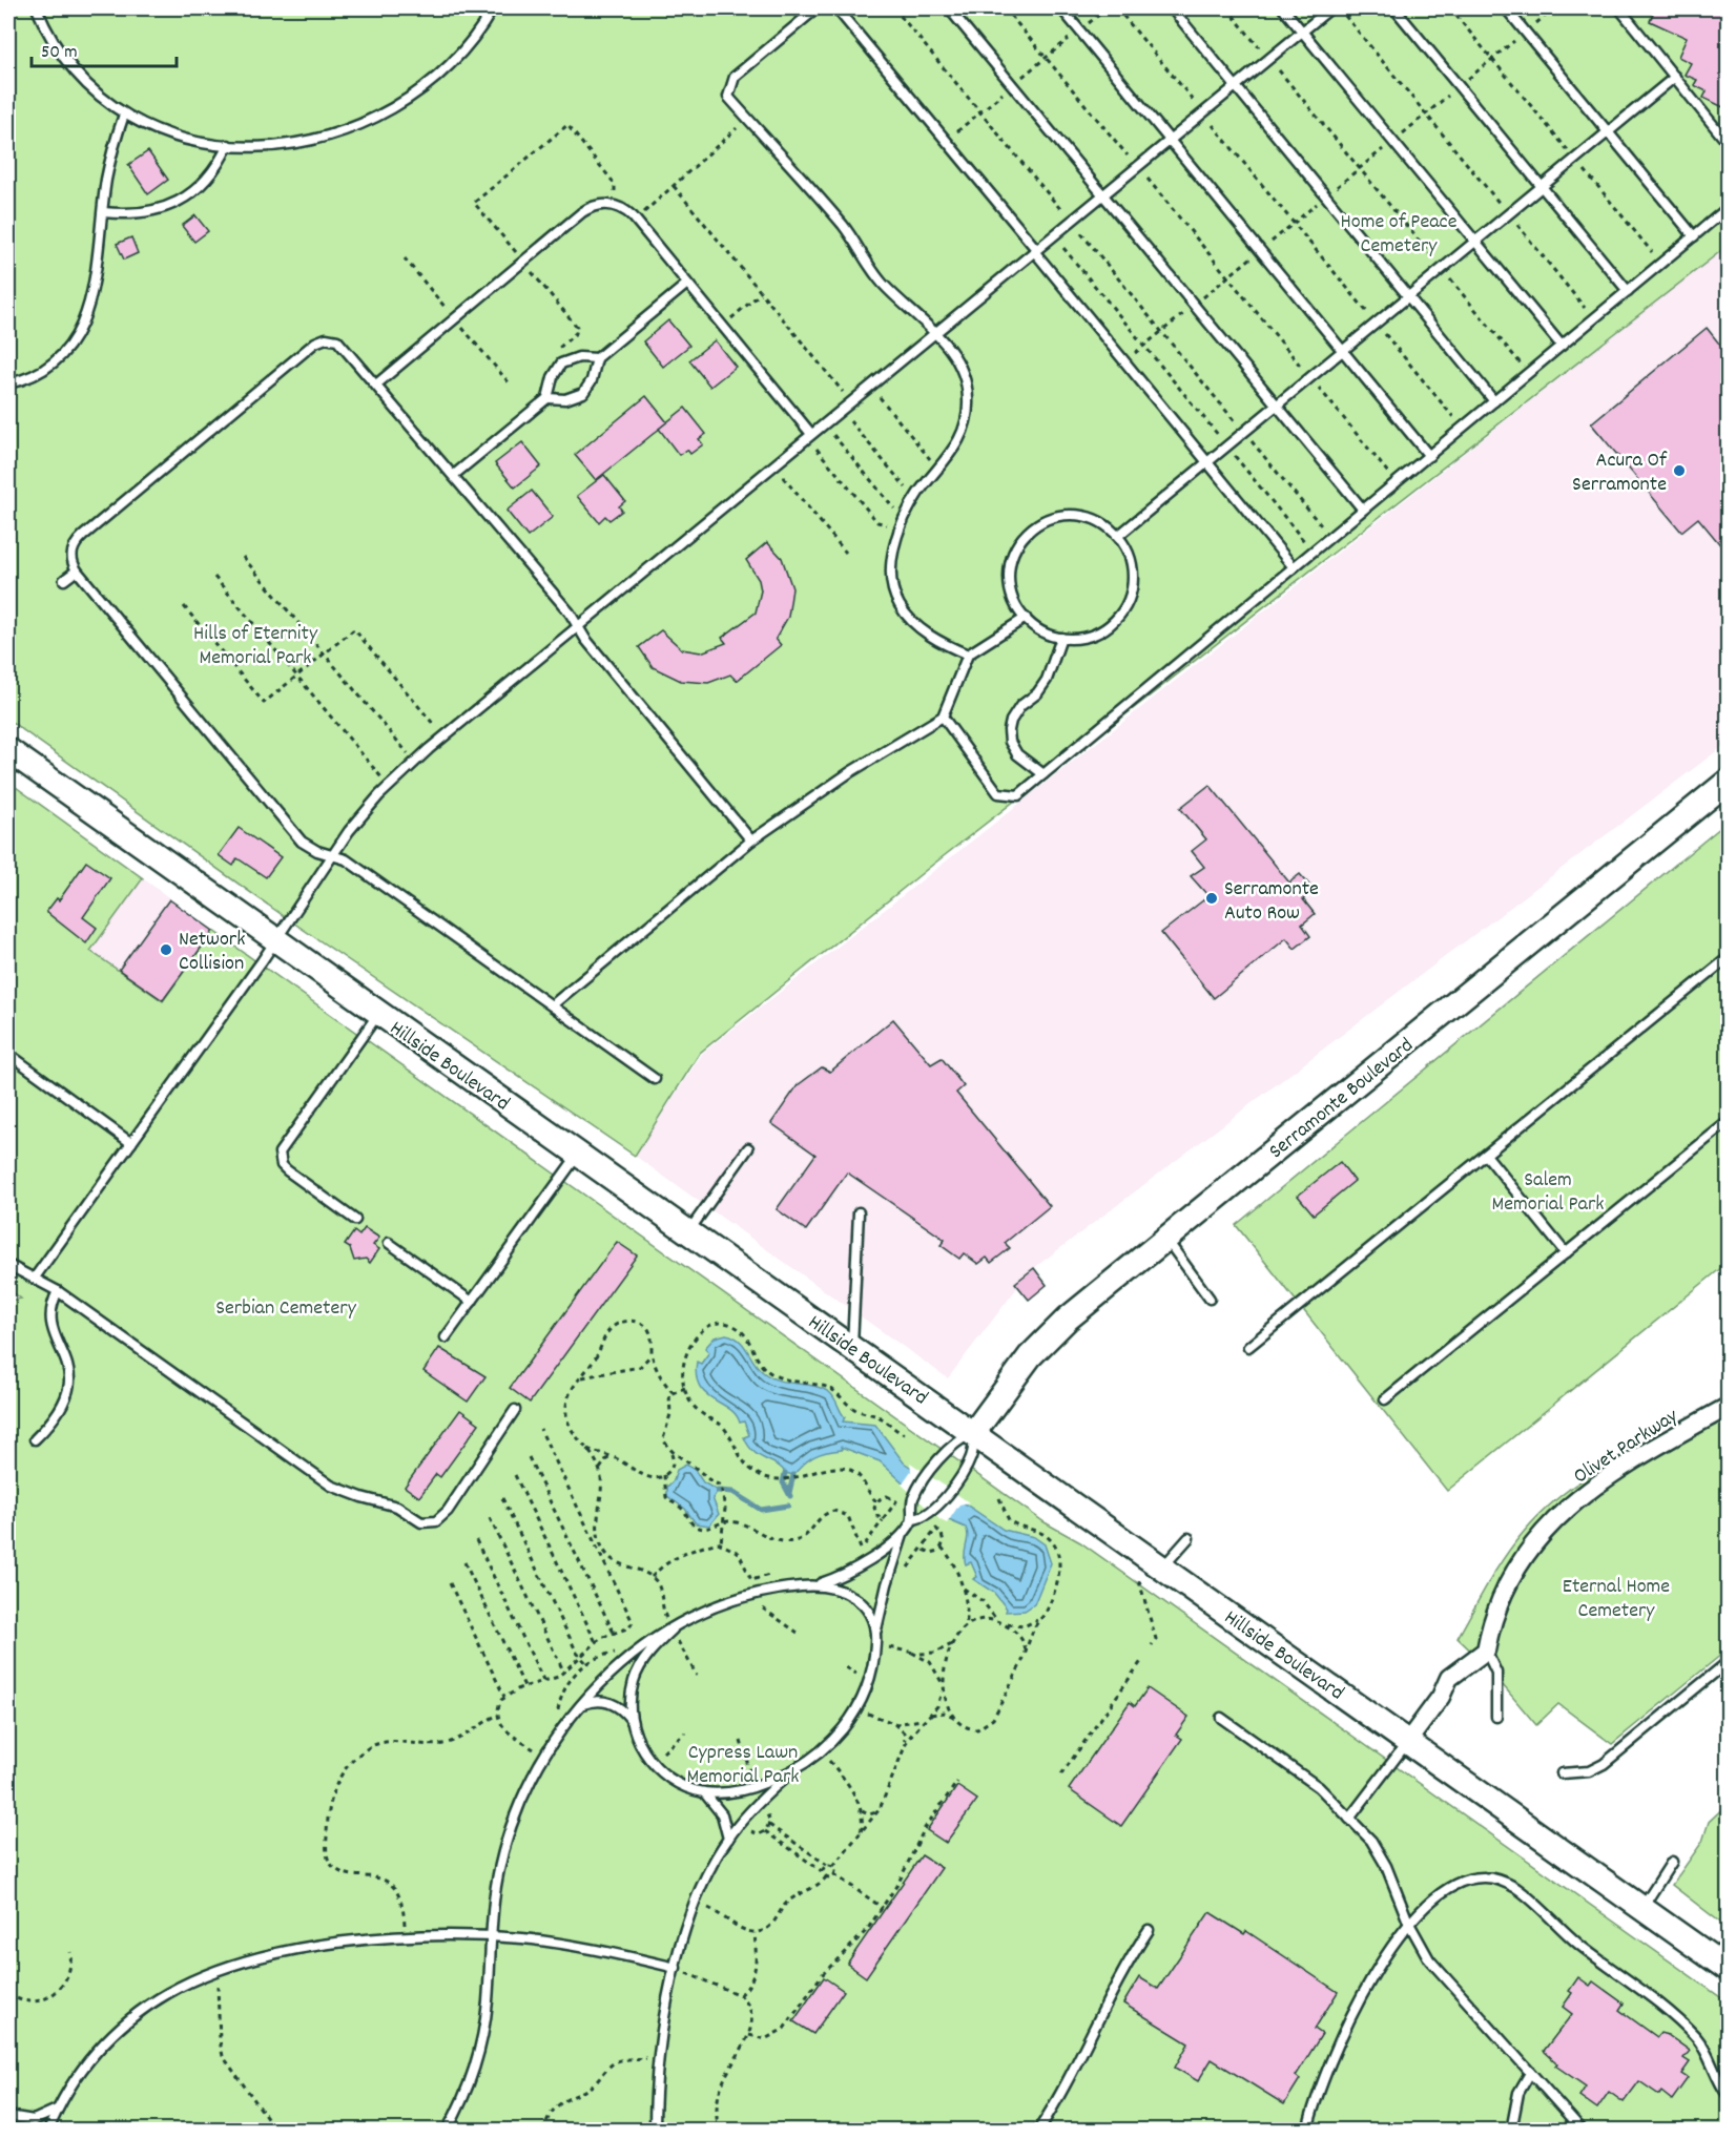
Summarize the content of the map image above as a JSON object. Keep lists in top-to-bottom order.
{
  "streets": {
    "main road": ["Hillside Boulevard", "Serramonte Boulevard"],
    "street": ["Olivet Parkway"]
  },
  "crossings": [
    ["Hillside Boulevard", "Serramonte Boulevard"]
  ],
  "parks": [
    "Home of Peace Cemetery",
    "Hills of Eternity Memorial Park",
    "Salem Memorial Park",
    "Serbian Cemetery",
    "Eternal Home Cemetery",
    "Cypress Lawn Memorial Park"
  ],
  "places": ["Acura Of Serramonte", "Serramonte Auto Row", "Network Collision"],
  "scale_bar": "50 m"
}
